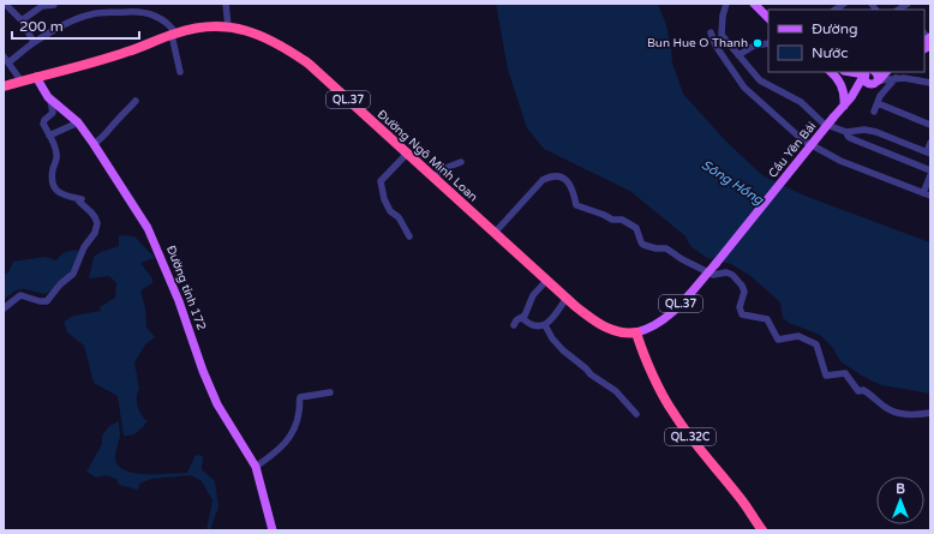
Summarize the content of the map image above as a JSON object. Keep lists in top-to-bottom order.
{
  "streets": {
    "highway": ["QL.37", "Đường Ngô Minh Loan", "QL.32C"],
    "main road": ["Cầu Yên Bái", "Đường tỉnh 172"]
  },
  "crossings": [
    ["QL.37", "Cầu Yên Bái"],
    ["QL.37", "Đường Ngô Minh Loan"],
    ["QL.37", "QL.32C"],
    ["Đường Ngô Minh Loan", "Đường tỉnh 172"],
    ["Đường Ngô Minh Loan", "QL.32C"]
  ],
  "water": ["Sông Hồng"],
  "places": ["Bun Hue O Thanh"],
  "legend": ["Đường", "Nước"],
  "scale_bar": "200 m",
  "north": "top"
}
